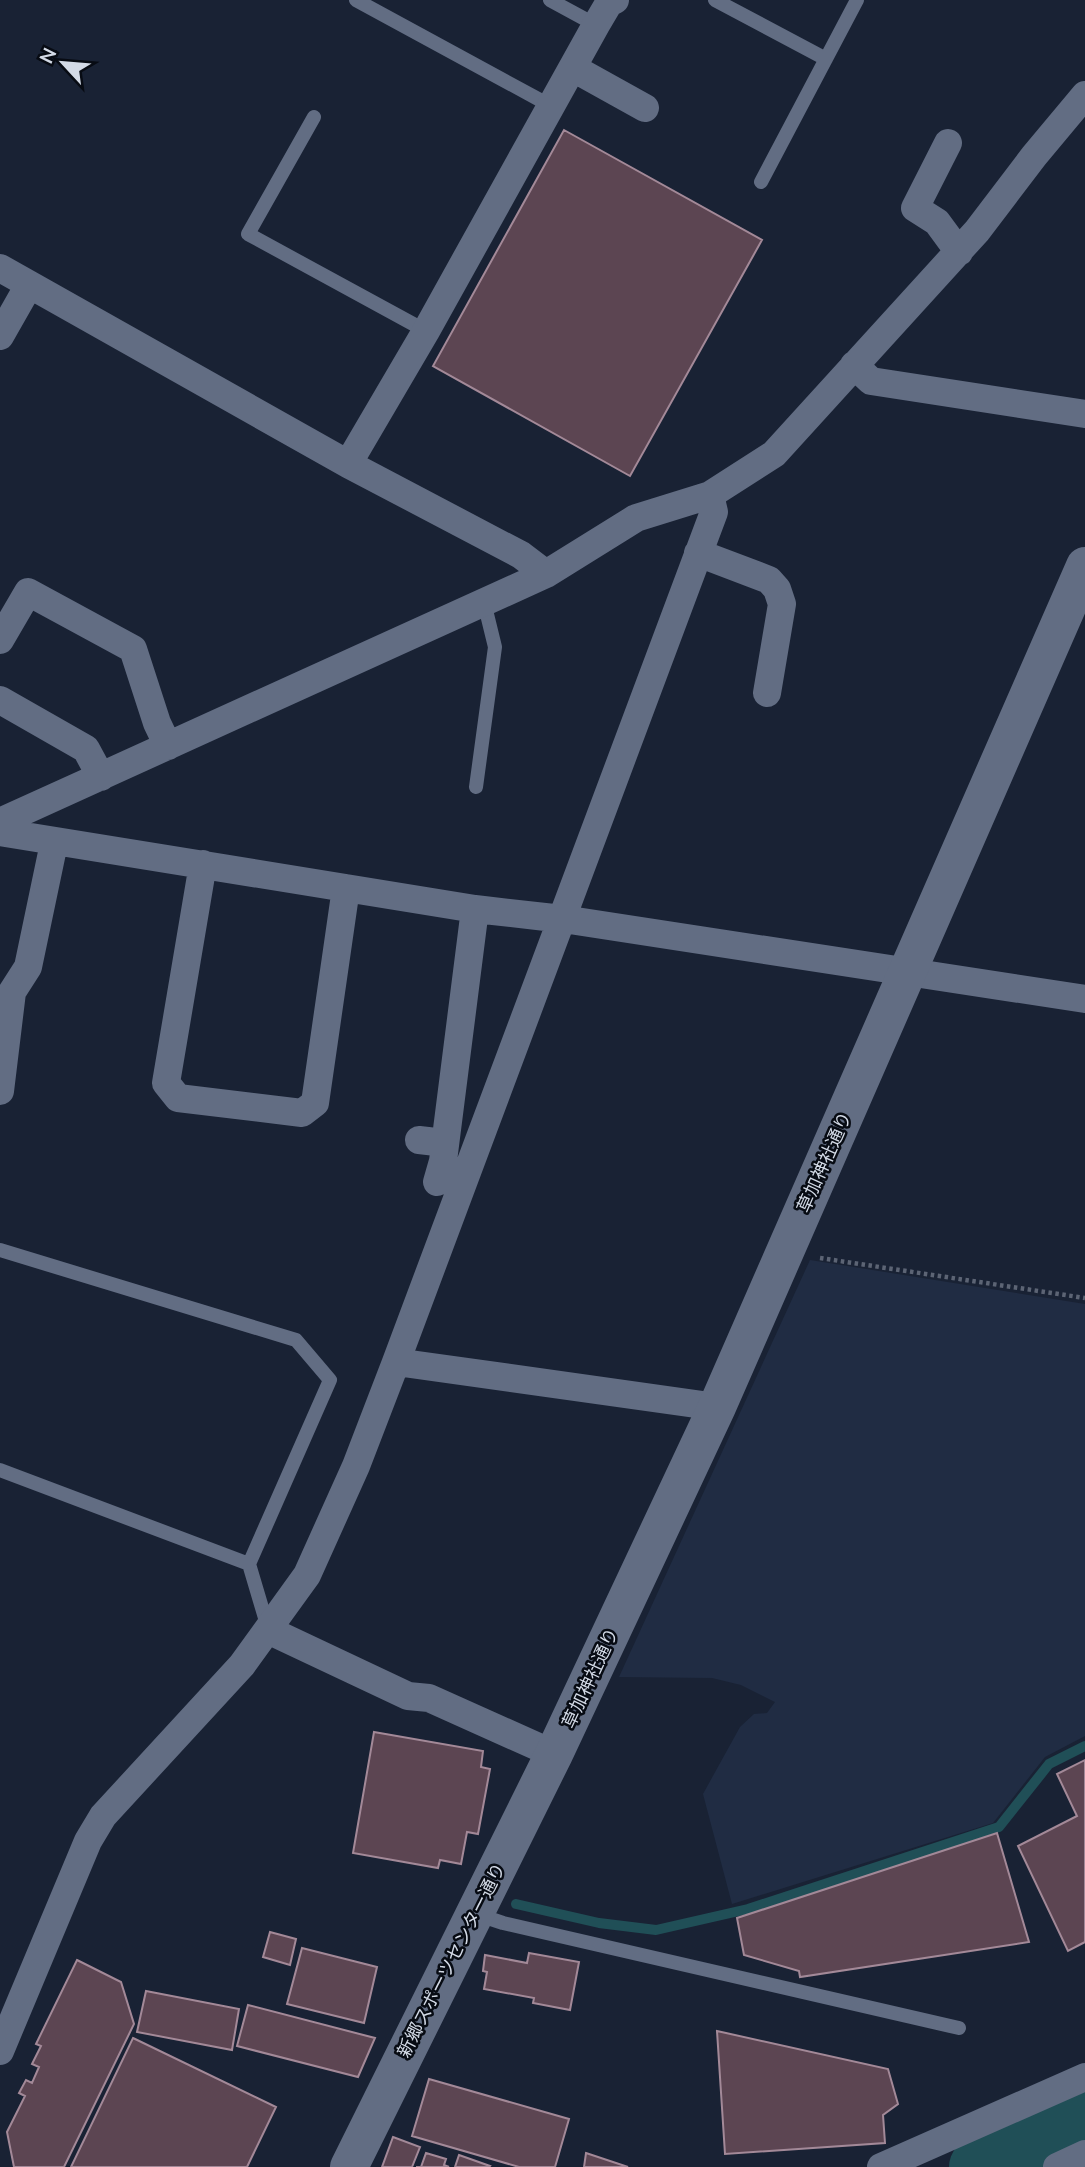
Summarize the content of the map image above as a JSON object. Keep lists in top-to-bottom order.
{
  "streets": {
    "street": ["草加神社通り", "新郷スポーツセンター通り"]
  },
  "crossings": [
    ["草加神社通り", "新郷スポーツセンター通り"]
  ],
  "north": "top left"
}
